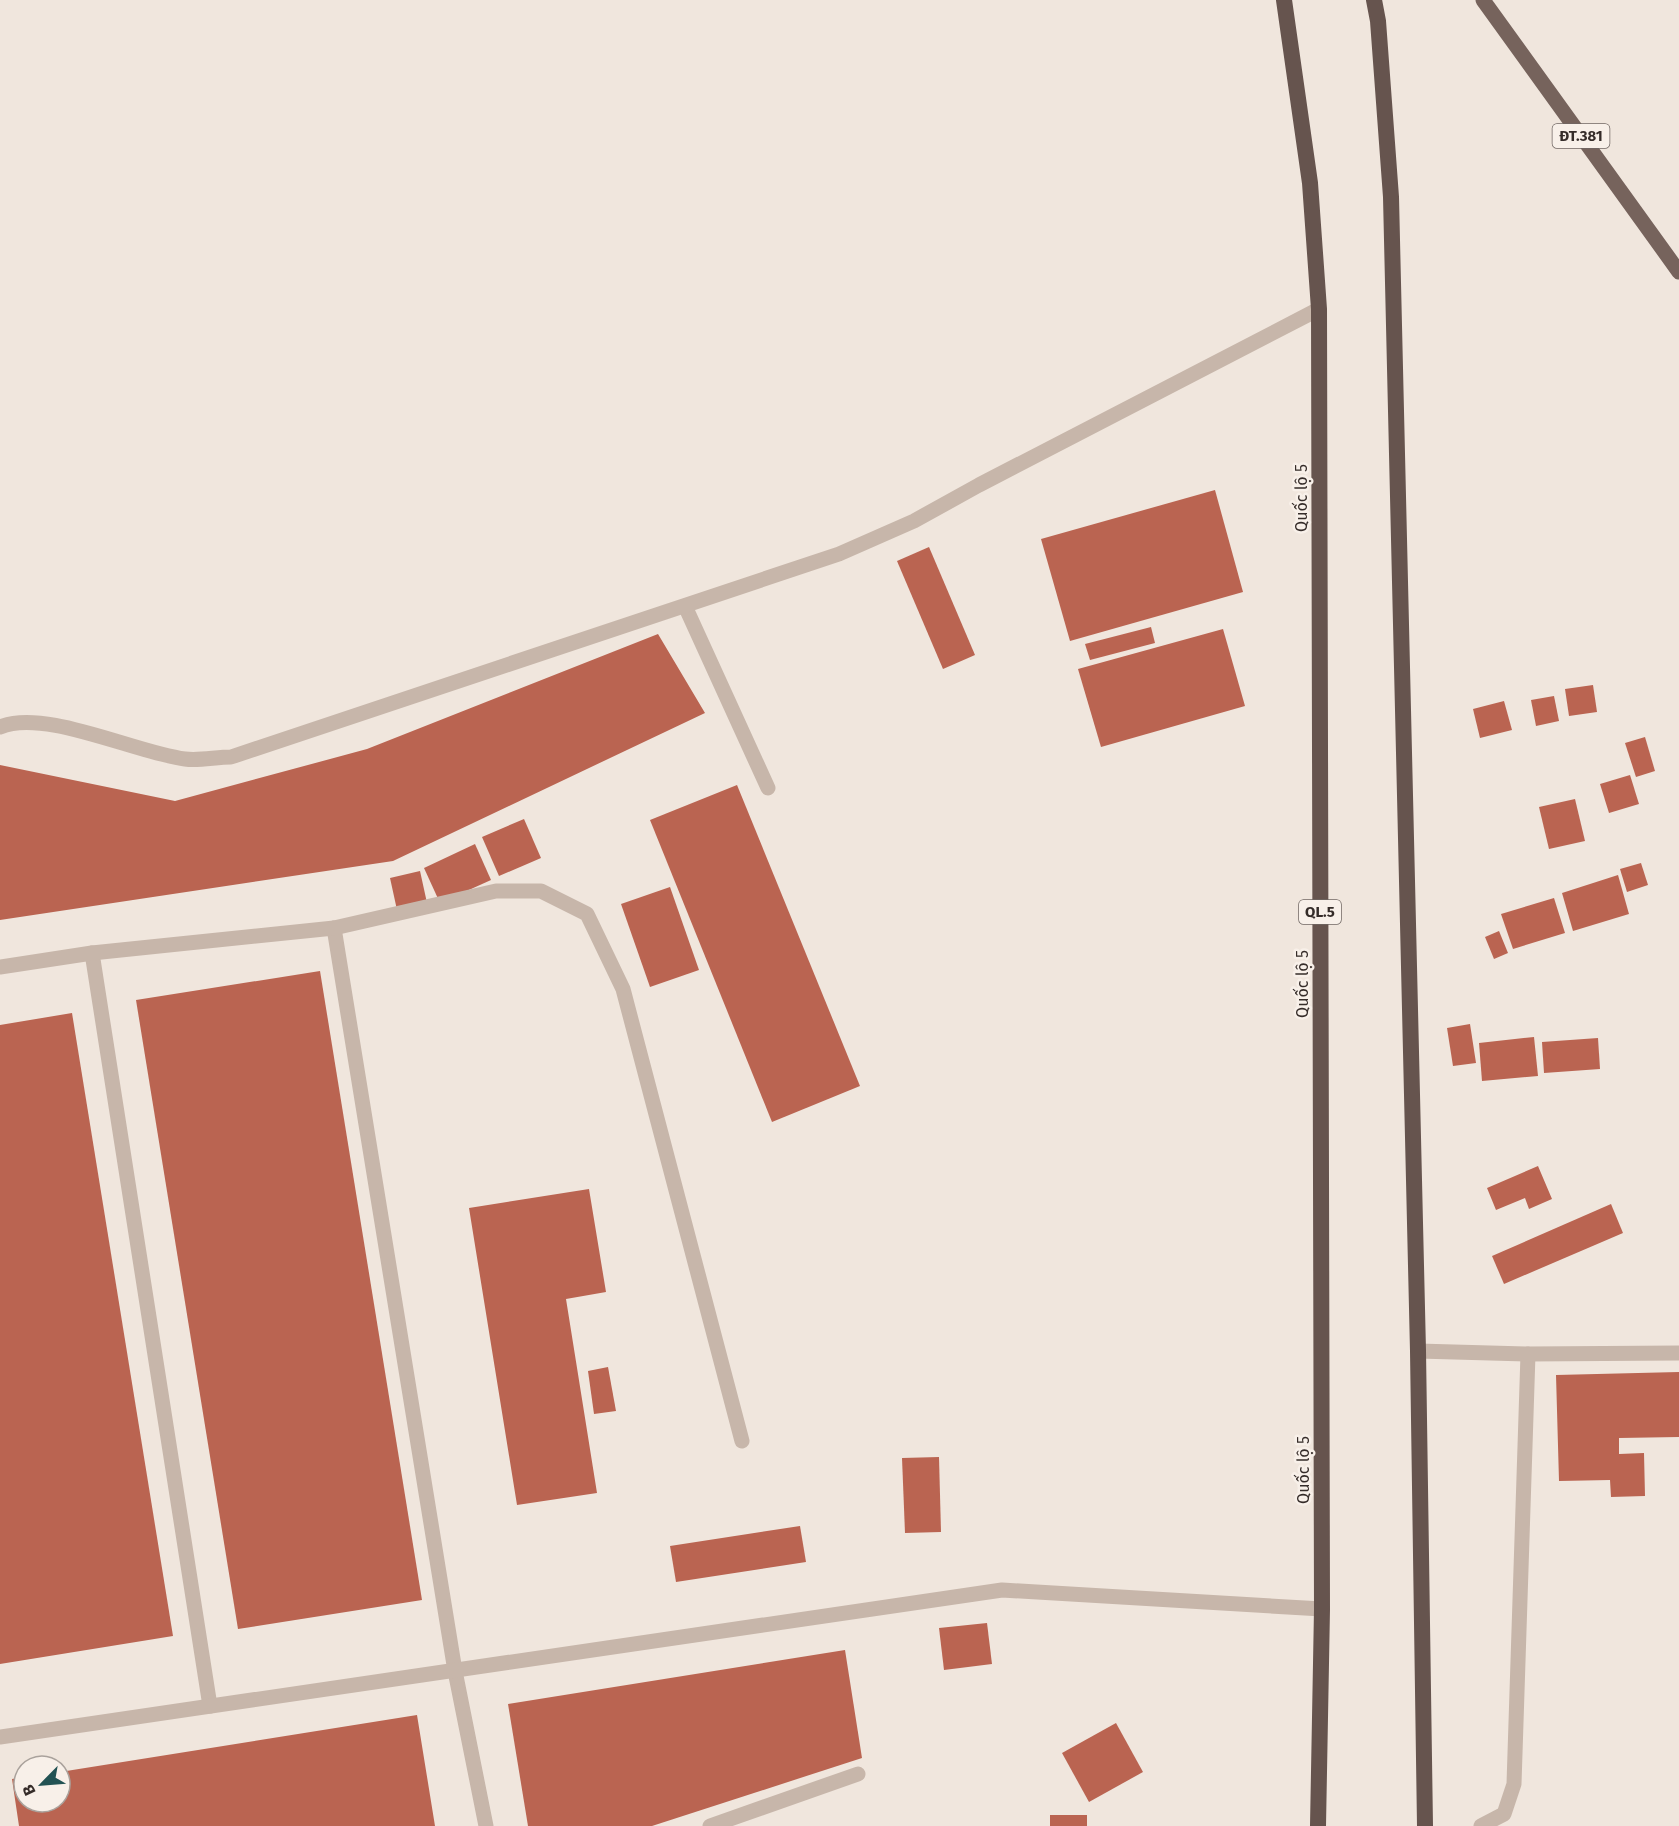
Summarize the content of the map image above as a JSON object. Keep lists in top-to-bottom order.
{
  "streets": {
    "highway": ["Quốc lộ 5", "QL.5"],
    "main road": ["ĐT.381"]
  },
  "north": "bottom left"
}
